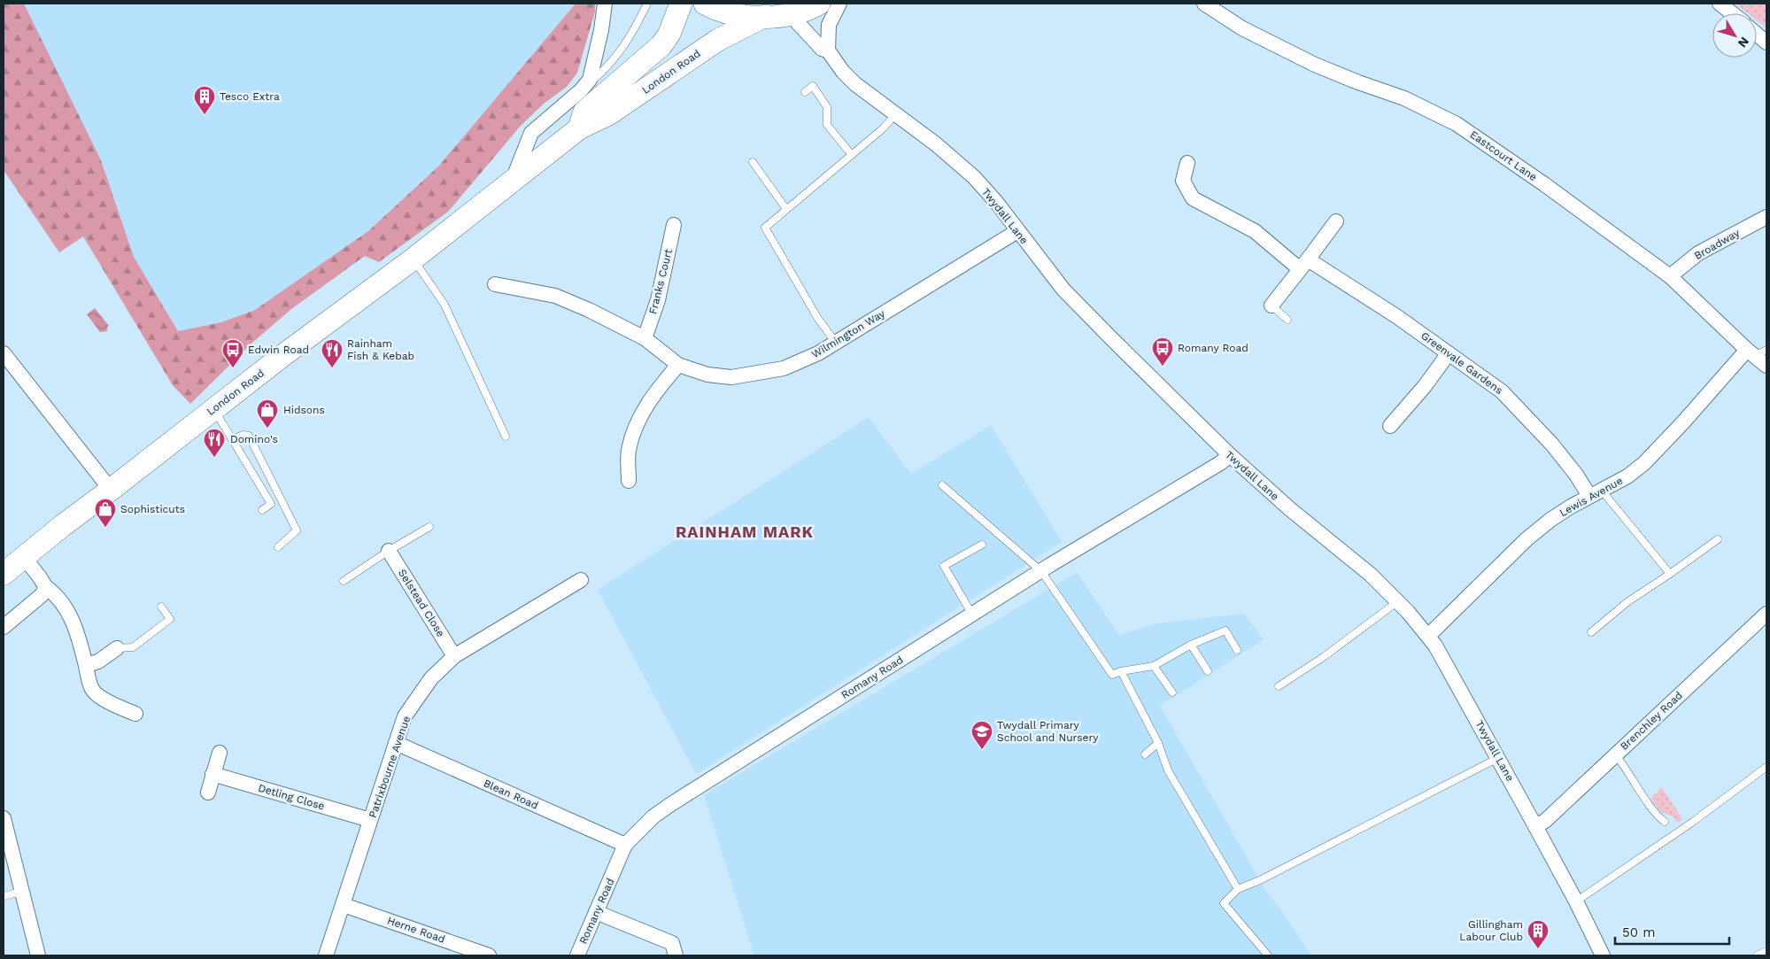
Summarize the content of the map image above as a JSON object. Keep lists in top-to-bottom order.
{
  "streets": {
    "main road": ["London Road"],
    "street": [
      "Eastcourt Lane",
      "Twydall Lane",
      "Broadway",
      "Franks Court",
      "Wilmington Way",
      "Greenvale Gardens",
      "Lewis Avenue",
      "Selstead Close",
      "Romany Road",
      "Brenchley Road",
      "Patrixbourne Avenue",
      "Blean Road",
      "Detling Close",
      "Herne Road"
    ]
  },
  "crossings": [
    ["Eastcourt Lane", "Broadway"],
    ["Eastcourt Lane", "Lewis Avenue"],
    ["Twydall Lane", "Wilmington Way"],
    ["Twydall Lane", "Lewis Avenue"],
    ["Twydall Lane", "Romany Road"],
    ["Twydall Lane", "Brenchley Road"],
    ["Franks Court", "Wilmington Way"],
    ["Greenvale Gardens", "Lewis Avenue"],
    ["Selstead Close", "Patrixbourne Avenue"],
    ["Romany Road", "Blean Road"],
    ["Patrixbourne Avenue", "Blean Road"],
    ["Patrixbourne Avenue", "Detling Close"],
    ["Patrixbourne Avenue", "Herne Road"]
  ],
  "districts": ["RAINHAM MARK"],
  "places": {
    "building": ["Tesco Extra", "Gillingham Labour Club"],
    "bus stop": ["Romany Road", "Edwin Road"],
    "restaurant": ["Rainham Fish & Kebab", "Domino's"],
    "shop": ["Hidsons", "Sophisticuts"],
    "school or university": ["Twydall Primary School and Nursery"]
  },
  "scale_bar": "50 m",
  "north": "bottom right"
}
